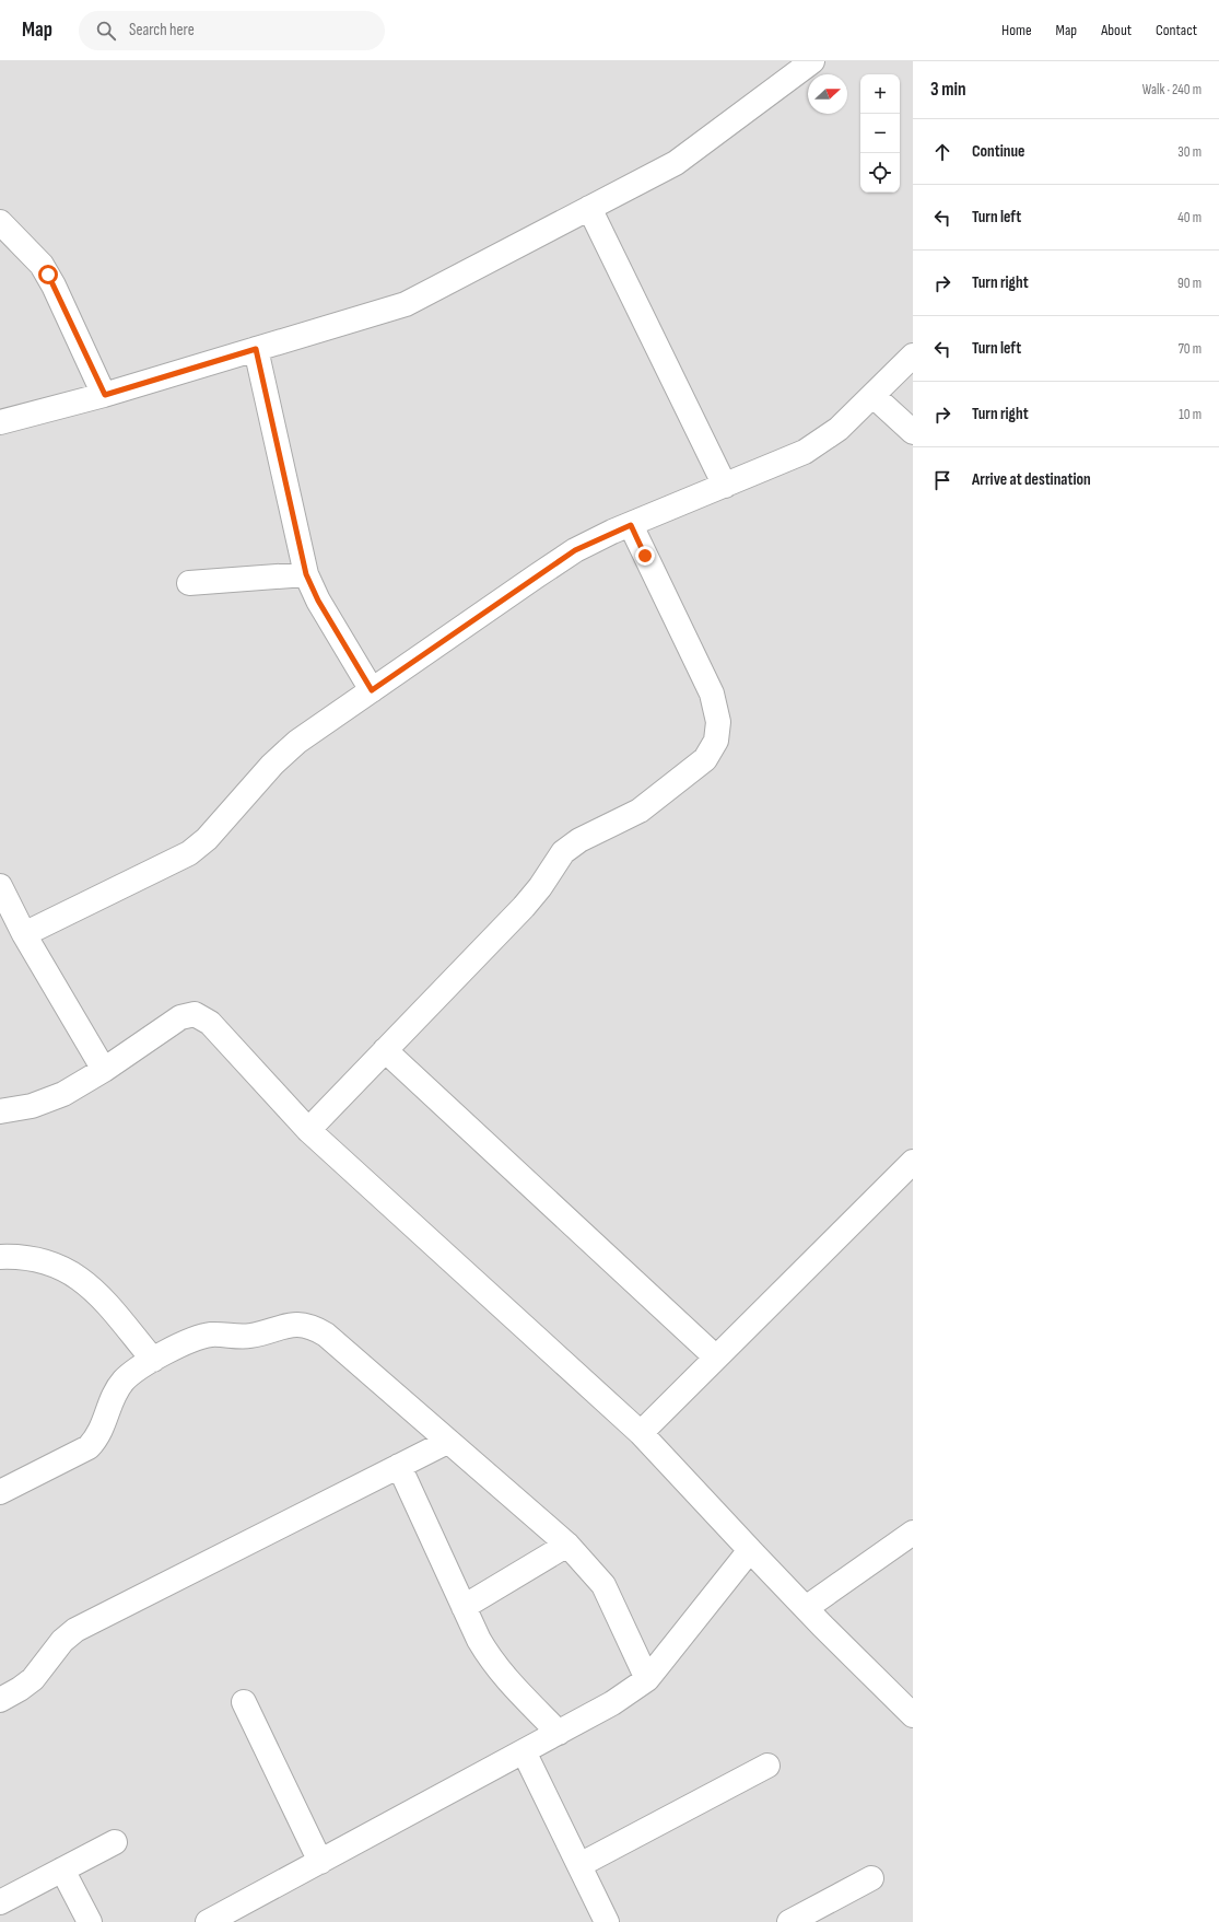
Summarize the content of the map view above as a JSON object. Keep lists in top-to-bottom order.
{
  "north": "right",
  "page": {
    "header": "Map",
    "search": "Search here",
    "nav": [
      "Home",
      "Map",
      "About",
      "Contact"
    ],
    "heading": ["3 min", "Walk · 240 m"],
    "map_buttons": ["+", "−"],
    "list": [
      ["Continue", "30 m"],
      ["Turn left", "40 m"],
      ["Turn right", "90 m"],
      ["Turn left", "70 m"],
      ["Turn right", "10 m"],
      "Arrive at destination"
    ]
  }
}
